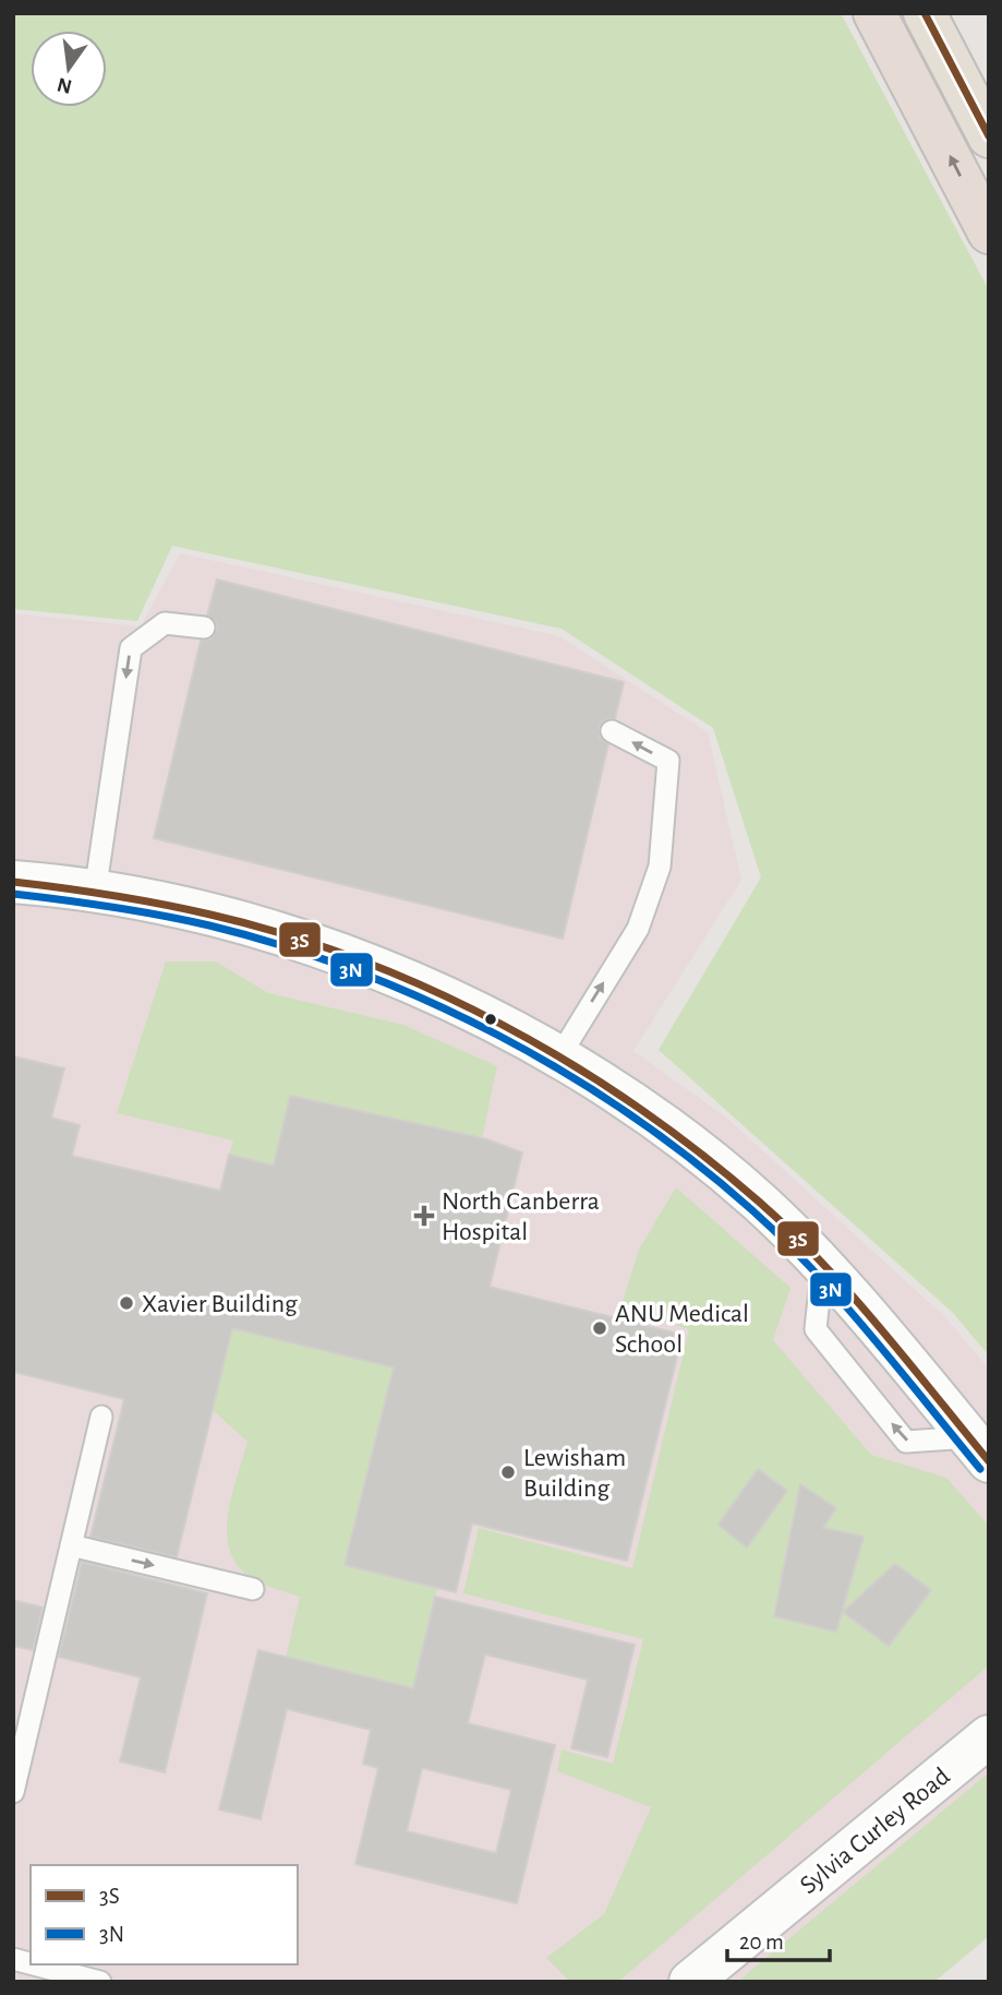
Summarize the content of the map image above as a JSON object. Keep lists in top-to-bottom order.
{
  "streets": {
    "street": ["Sylvia Curley Road"]
  },
  "places": {
    "health": ["North Canberra Hospital"],
    "other": ["Xavier Building", "ANU Medical School", "Lewisham Building"]
  },
  "lines": ["transit line 3S", "transit line 3N"],
  "legend": ["3S", "3N"],
  "scale_bar": "20 m",
  "north": "bottom"
}
